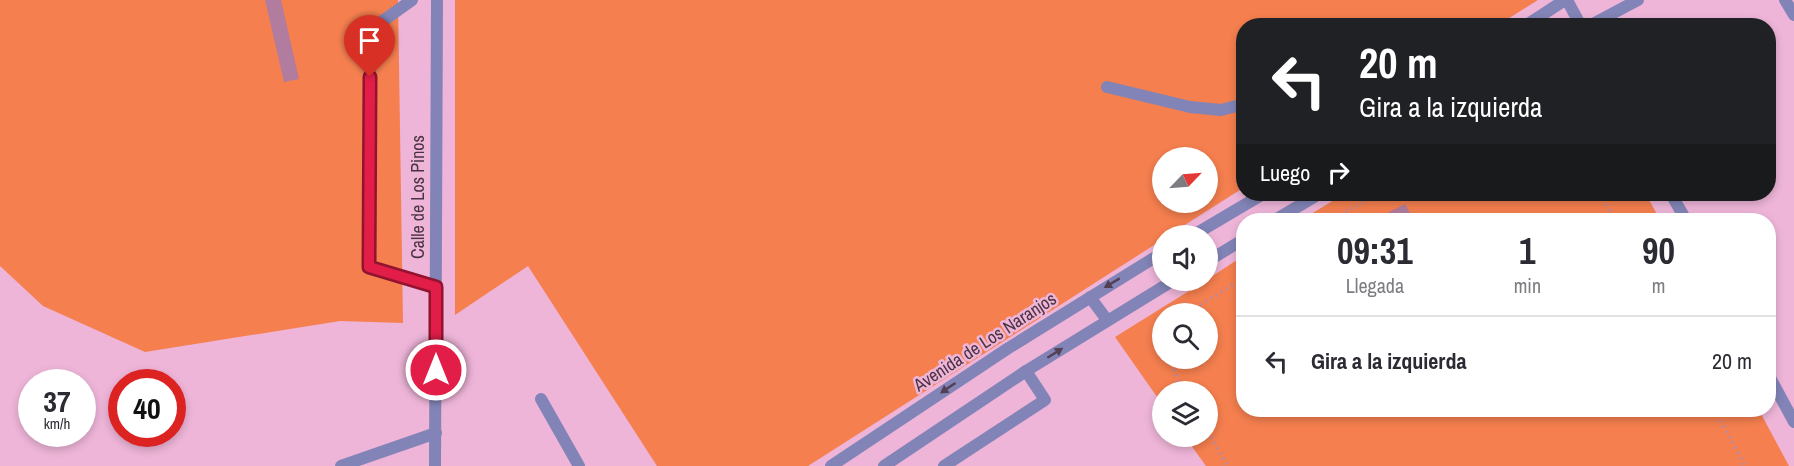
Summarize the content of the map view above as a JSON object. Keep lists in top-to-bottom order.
{
  "streets": {
    "street": ["Calle de Los Pinos", "Avenida de Los Naranjos"]
  },
  "north": "top right",
  "page": {
    "turn": ["20 m", "Gira a la izquierda"],
    "then": "Luego",
    "eta": [
      "09:31",
      "Llegada",
      "1",
      "min",
      "90",
      "m"
    ],
    "list": [
      {
        "name": "Gira a la izquierda",
        "value": "20 m"
      }
    ],
    "speed": "37 km/h",
    "limit": "40"
  }
}
